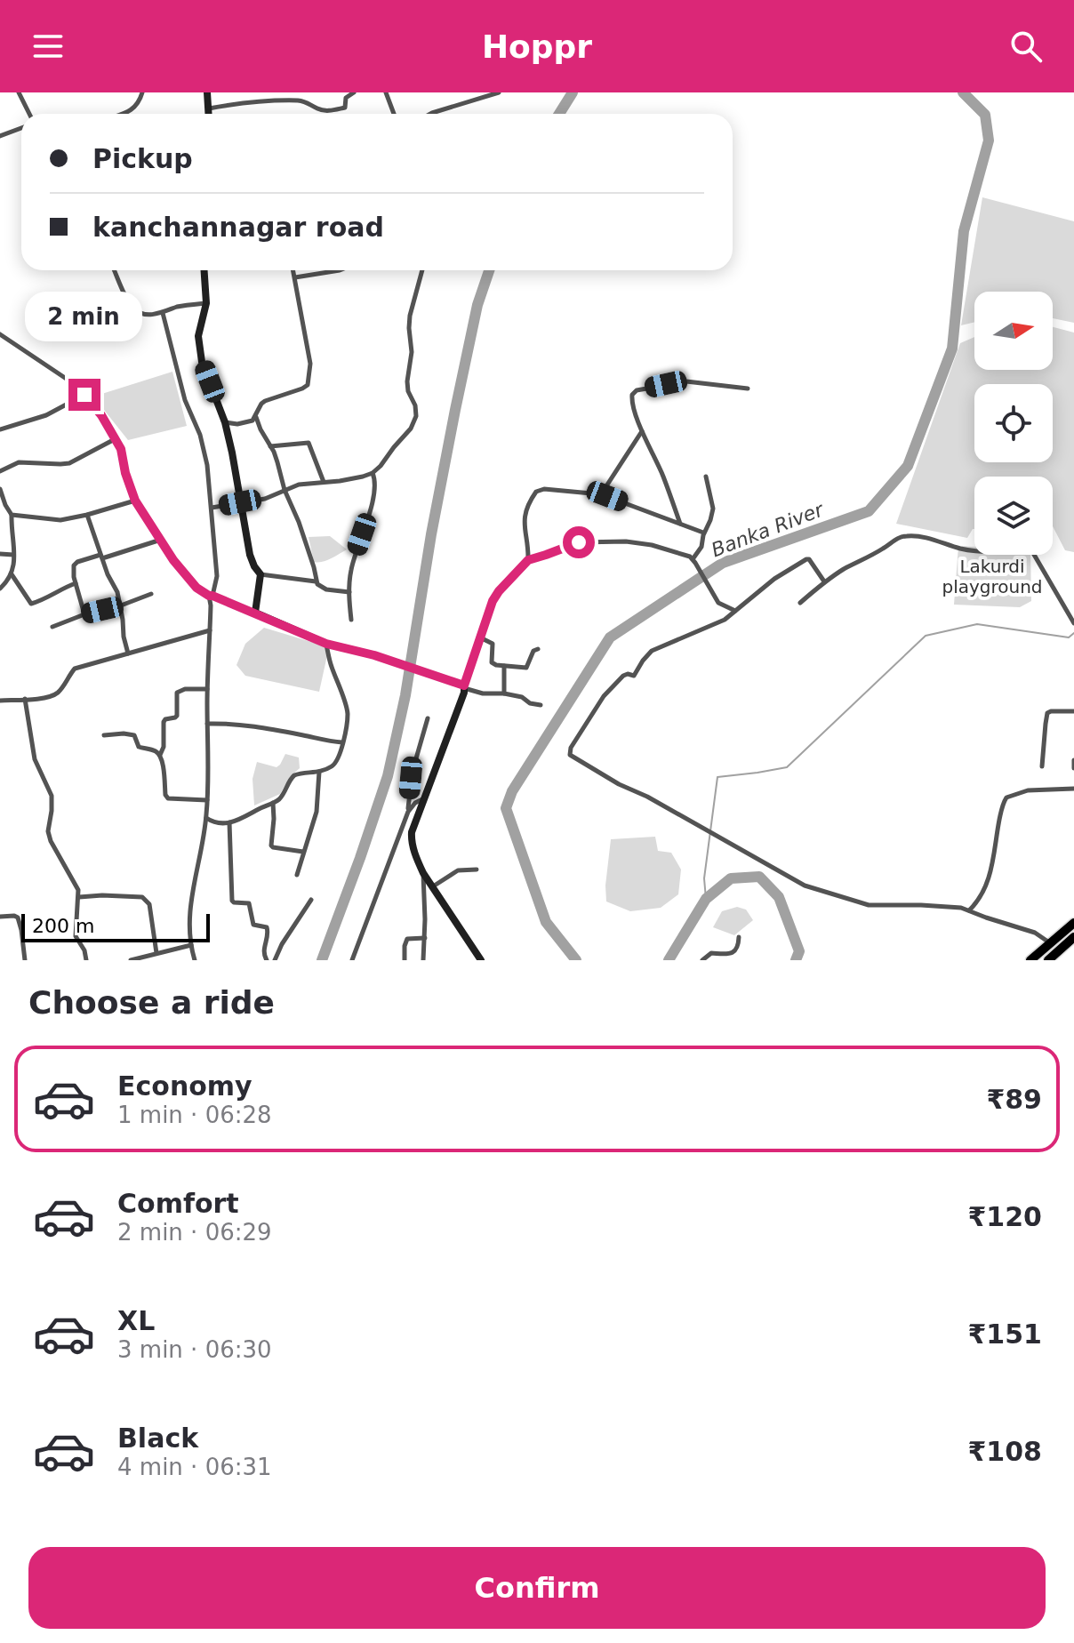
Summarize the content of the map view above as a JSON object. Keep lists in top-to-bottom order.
{
  "water": ["Banka River"],
  "parks": ["Lakurdi playground"],
  "scale_bar": "200 m",
  "north": "right",
  "page": {
    "header": "Hoppr",
    "banner": ["Pickup", "kanchannagar road"],
    "bubble": "2 min",
    "scale": "200 m",
    "heading": "Choose a ride",
    "list": [
      {
        "name": "Economy",
        "note": "1 min · 06:28",
        "value": "₹89"
      },
      {
        "name": "Comfort",
        "note": "2 min · 06:29",
        "value": "₹120"
      },
      {
        "name": "XL",
        "note": "3 min · 06:30",
        "value": "₹151"
      },
      {
        "name": "Black",
        "note": "4 min · 06:31",
        "value": "₹108"
      }
    ],
    "buttons": "Confirm"
  }
}
